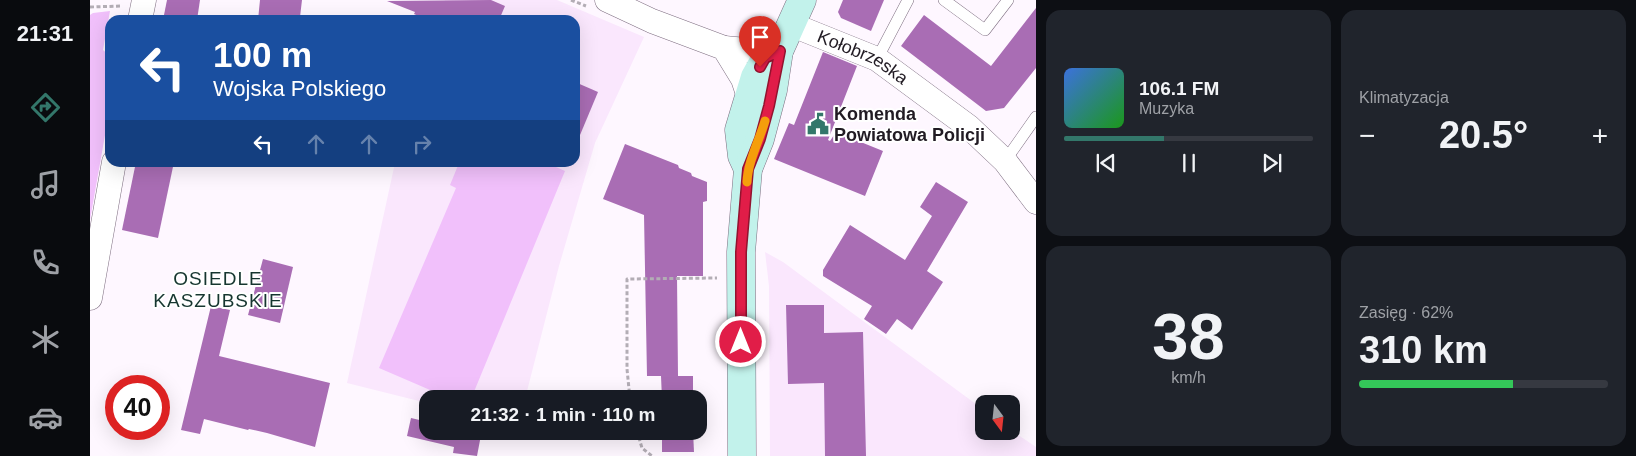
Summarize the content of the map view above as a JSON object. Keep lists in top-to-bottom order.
{
  "streets": {
    "street": ["Kołobrzeska"]
  },
  "districts": ["OSIEDLE KASZUBSKIE"],
  "places": {
    "public building": ["Komenda Powiatowa Policji"]
  },
  "north": "bottom",
  "page": {
    "tabs": "21:31",
    "tile": [
      "Klimatyzacja",
      ["38", "km/h"],
      ["Zasięg · 62%", "310 km"]
    ],
    "turn": ["100 m", "Wojska Polskiego"],
    "song": ["106.1 FM", "Muzyka"],
    "heat": ["−", "20.5°", "+"],
    "limit": "40",
    "trip": "21:32 · 1 min · 110 m"
  }
}
